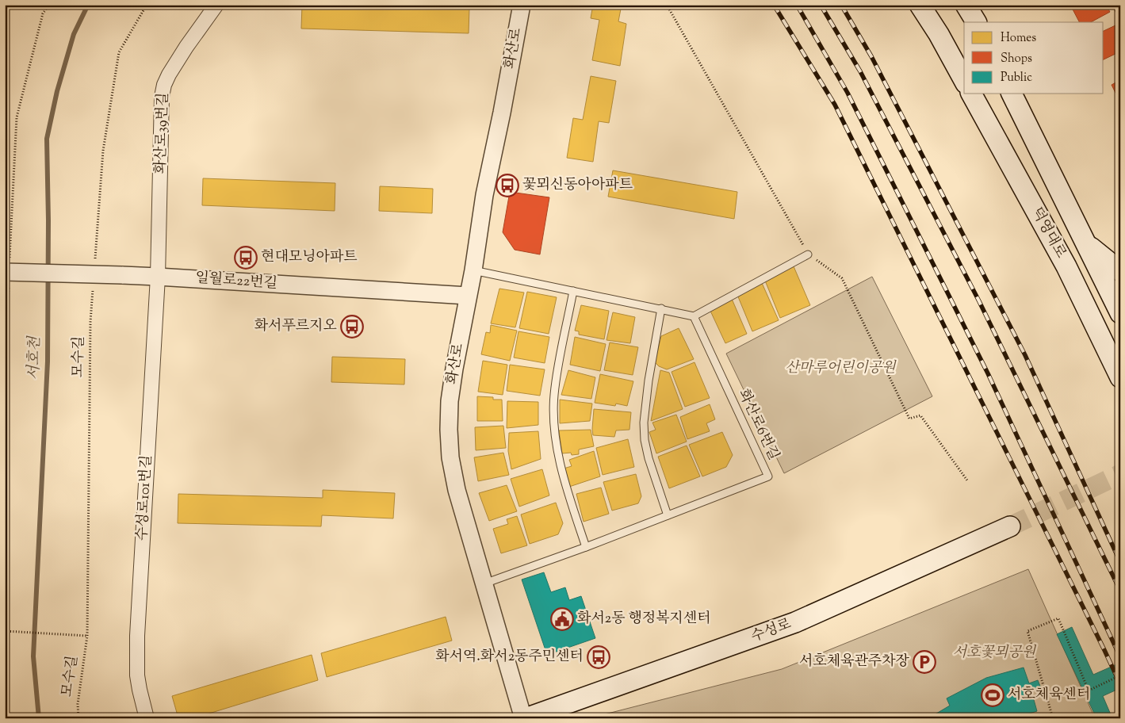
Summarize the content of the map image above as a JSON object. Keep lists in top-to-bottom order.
{
  "streets": {
    "main road": ["덕영대로", "수성로"],
    "street": [
      "화산로",
      "화산로39번길",
      "일월로22번길",
      "수성로101번길"
    ],
    "lane": ["화산로6번길"],
    "path": ["모수길"]
  },
  "crossings": [
    ["화산로", "일월로22번길"],
    ["화산로", "화산로6번길"],
    ["화산로", "수성로"],
    ["화산로39번길", "일월로22번길"],
    ["화산로39번길", "수성로101번길"],
    ["일월로22번길", "수성로101번길"]
  ],
  "water": ["서호천"],
  "parks": ["산마루어린이공원", "서호꽃뫼공원"],
  "places": {
    "bus stop": [
      "꽃뫼신동아아파트",
      "현대모닝아파트",
      "화서푸르지오",
      "화서역.화서2동주민센터"
    ],
    "public building": ["화서2동 행정복지센터"],
    "parking": ["서호체육관주차장"],
    "sports": ["서호체육센터"]
  },
  "legend": ["Homes", "Shops", "Public"]
}
